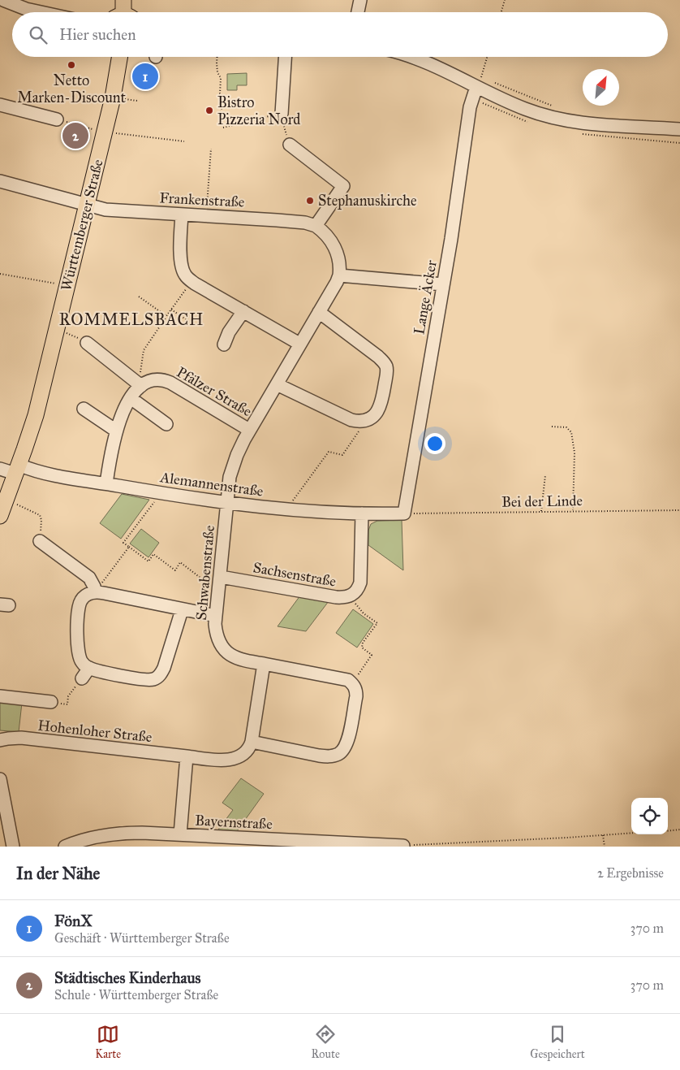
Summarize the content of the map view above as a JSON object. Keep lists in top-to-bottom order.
{
  "streets": {
    "main road": ["Württemberger Straße"],
    "street": [
      "Frankenstraße",
      "Lange Äcker",
      "Pfälzer Straße",
      "Alemannenstraße",
      "Schwabenstraße",
      "Sachsenstraße",
      "Hohenloher Straße",
      "Bayernstraße"
    ],
    "path": ["Bei der Linde"]
  },
  "crossings": [
    ["Frankenstraße", "Württemberger Straße"],
    ["Württemberger Straße", "Alemannenstraße"],
    ["Lange Äcker", "Alemannenstraße"],
    ["Lange Äcker", "Bei der Linde"],
    ["Pfälzer Straße", "Schwabenstraße"],
    ["Alemannenstraße", "Bei der Linde"],
    ["Alemannenstraße", "Schwabenstraße"],
    ["Alemannenstraße", "Sachsenstraße"],
    ["Schwabenstraße", "Sachsenstraße"]
  ],
  "districts": ["ROMMELSBACH"],
  "places": ["Netto Marken-Discount", "Bistro Pizzeria Nord", "Stephanuskirche"],
  "north": "top right",
  "page": {
    "search": "Hier suchen",
    "pins": ["1", "2"],
    "heading": ["In der Nähe", "2 Ergebnisse"],
    "list": [
      {
        "mark": "1",
        "name": "FönX",
        "note": "Geschäft · Württemberger Straße",
        "value": "370 m"
      },
      {
        "mark": "2",
        "name": "Städtisches Kinderhaus",
        "note": "Schule · Württemberger Straße",
        "value": "370 m"
      }
    ],
    "nav": ["Karte", "Route", "Gespeichert"]
  }
}
